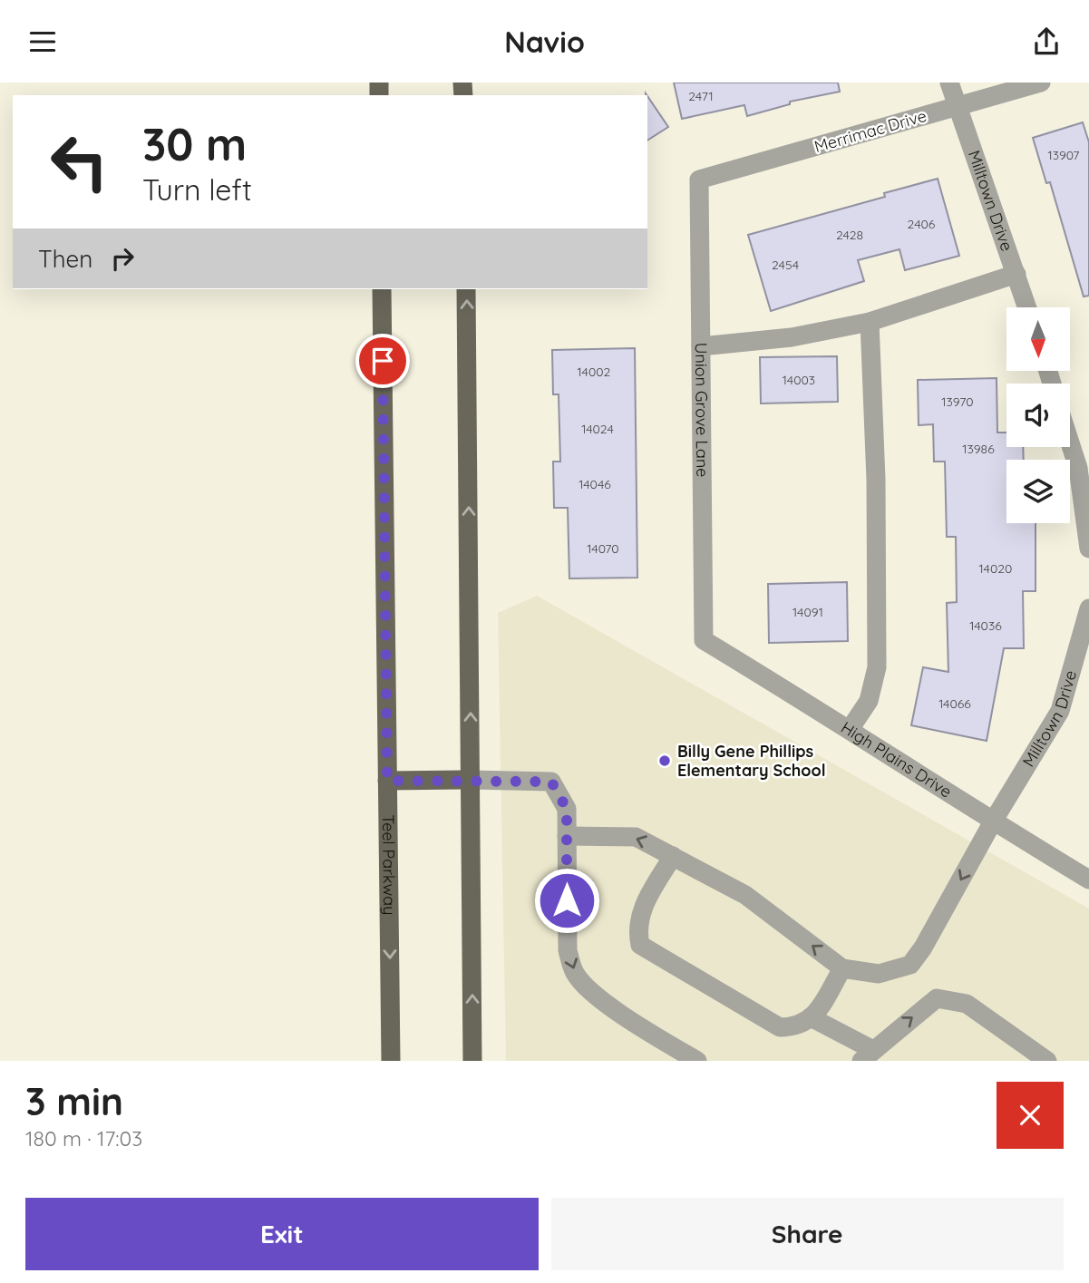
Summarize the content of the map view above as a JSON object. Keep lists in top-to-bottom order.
{
  "streets": {
    "main road": ["Teel Parkway"],
    "street": [
      "Merrimac Drive",
      "Milltown Drive",
      "Union Grove Lane",
      "High Plains Drive"
    ]
  },
  "crossings": [
    ["Merrimac Drive", "Milltown Drive"],
    ["Merrimac Drive", "Union Grove Lane"],
    ["Milltown Drive", "High Plains Drive"],
    ["Union Grove Lane", "High Plains Drive"]
  ],
  "places": ["Billy Gene Phillips Elementary School"],
  "house_numbers": [
    "2471",
    "13907",
    "2406",
    "2428",
    "2454",
    "14002",
    "14003",
    "13970",
    "14024",
    "13986",
    "14046",
    "14070",
    "14020",
    "14091",
    "14036",
    "14066"
  ],
  "north": "bottom",
  "page": {
    "header": "Navio",
    "turn": ["30 m", "Turn left"],
    "then": "Then",
    "heading": ["3 min", "180 m · 17:03"],
    "buttons": ["Exit", "Share"]
  }
}
